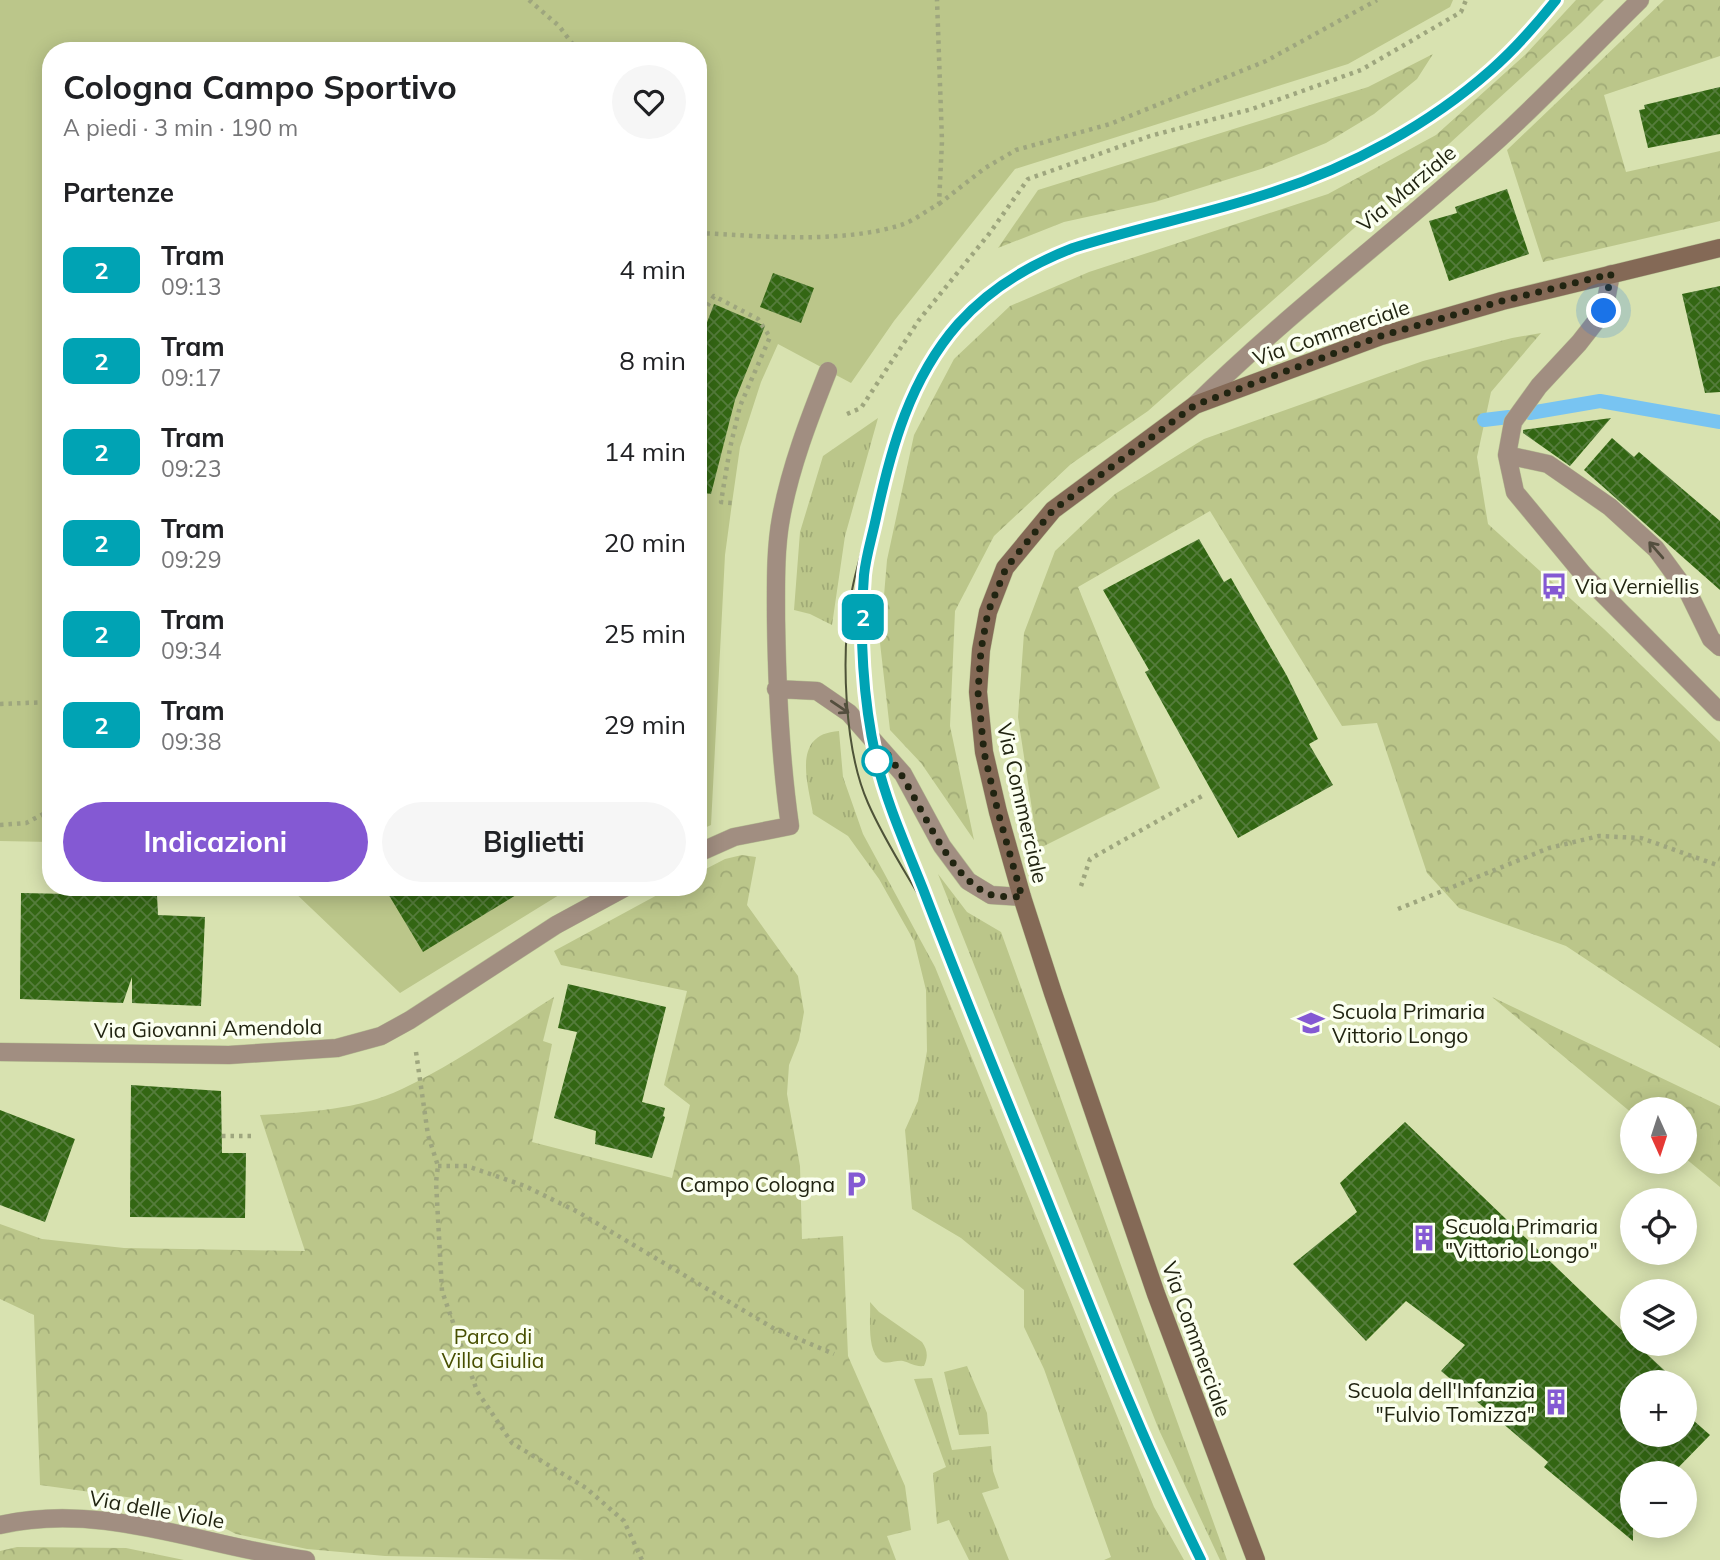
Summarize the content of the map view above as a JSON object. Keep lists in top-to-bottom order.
{
  "streets": {
    "main road": ["Via Commerciale"],
    "street": ["Via Marziale", "Via Giovanni Amendola", "Via delle Viole"]
  },
  "crossings": [
    ["Via Marziale", "Via Commerciale"]
  ],
  "parks": ["Parco di Villa Giulia"],
  "places": {
    "bus stop": ["Via Verniellis"],
    "school or university": ["Scuola Primaria Vittorio Longo"],
    "parking": ["Campo Cologna"],
    "building": ["Scuola Primaria \"Vittorio Longo\"", "Scuola dell'Infanzia \"Fulvio Tomizza\""]
  },
  "lines": ["tram line 2"],
  "north": "bottom",
  "page": {
    "on_map": "2",
    "heading": [
      ["Cologna Campo Sportivo", "A piedi · 3 min · 190 m"],
      "Partenze"
    ],
    "list": [
      {
        "mark": "2",
        "name": "Tram",
        "note": "09:13",
        "value": "4 min"
      },
      {
        "mark": "2",
        "name": "Tram",
        "note": "09:17",
        "value": "8 min"
      },
      {
        "mark": "2",
        "name": "Tram",
        "note": "09:23",
        "value": "14 min"
      },
      {
        "mark": "2",
        "name": "Tram",
        "note": "09:29",
        "value": "20 min"
      },
      {
        "mark": "2",
        "name": "Tram",
        "note": "09:34",
        "value": "25 min"
      },
      {
        "mark": "2",
        "name": "Tram",
        "note": "09:38",
        "value": "29 min"
      }
    ],
    "buttons": ["Indicazioni", "Biglietti"],
    "map_buttons": ["+", "−"]
  }
}
